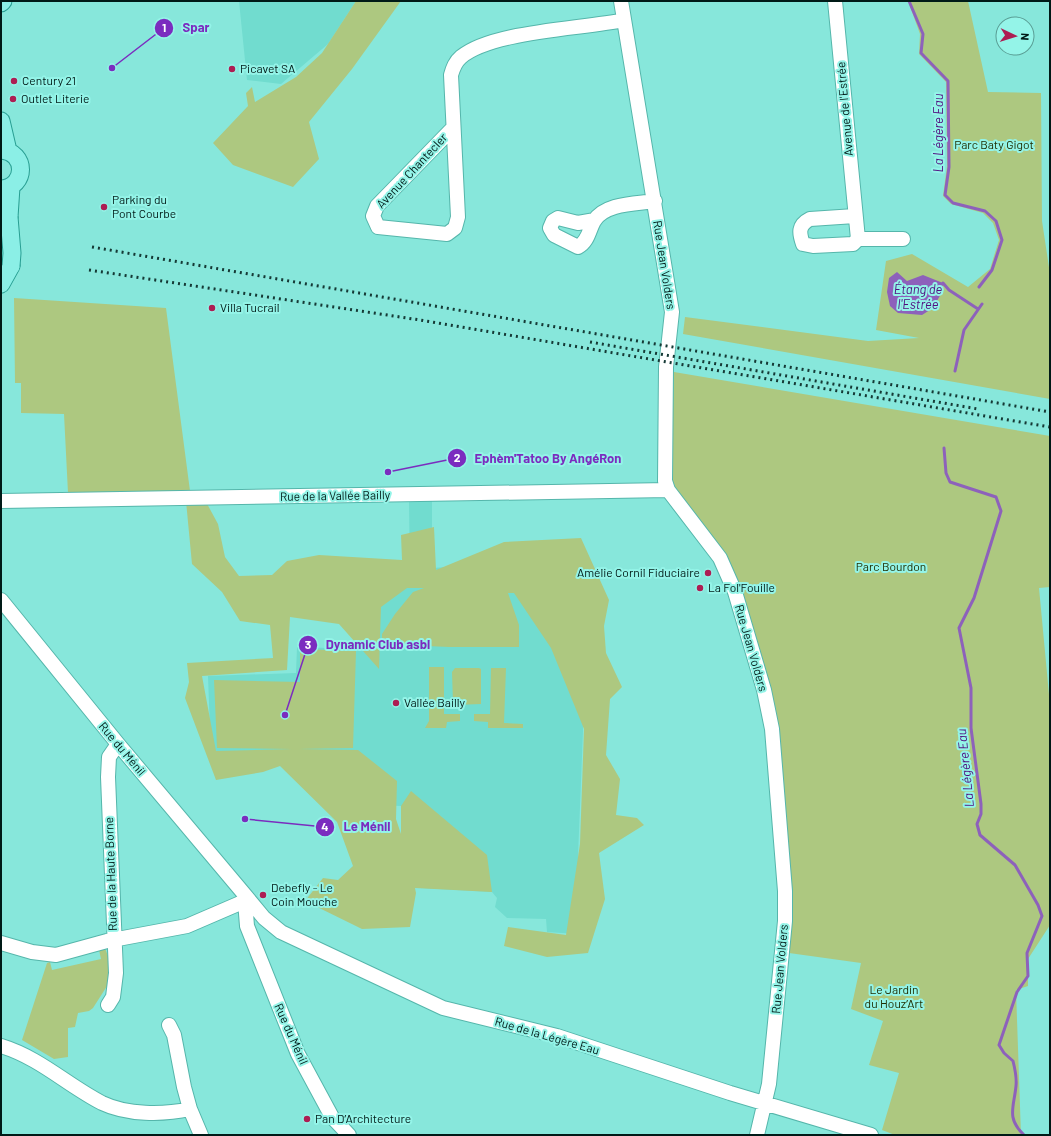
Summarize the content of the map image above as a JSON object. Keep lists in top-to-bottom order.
{
  "streets": {
    "street": [
      "Avenue de l'Estrée",
      "Avenue Chantecler",
      "Rue Jean Volders",
      "Rue de la Vallée Bailly",
      "Rue du Ménil",
      "Rue de la Haute Borne",
      "Rue de la Légère Eau"
    ]
  },
  "crossings": [
    ["Avenue Chantecler", "Rue Jean Volders"],
    ["Rue Jean Volders", "Rue de la Vallée Bailly"],
    ["Rue Jean Volders", "Rue de la Légère Eau"],
    ["Rue du Ménil", "Rue de la Haute Borne"],
    ["Rue du Ménil", "Rue de la Légère Eau"]
  ],
  "water": ["La Légère Eau", "Étang de l'Estrée"],
  "parks": ["Parc Baty Gigot", "Parc Bourdon", "Le Jardin du Houz’Art"],
  "places": [
    "Spar",
    "Picavet SA",
    "Century 21",
    "Outlet Literie",
    "Parking du Pont Courbe",
    "Villa Tucrail",
    "Ephèm'Tatoo By AngéRon",
    "Amélie Cornil Fiduciaire",
    "La Fol'Fouille",
    "Vallée Bailly",
    "Dynamic Club asbl",
    "Le Ménil",
    "Debefly - Le Coin Mouche",
    "Pan D’Architecture"
  ],
  "north": "right"
}
